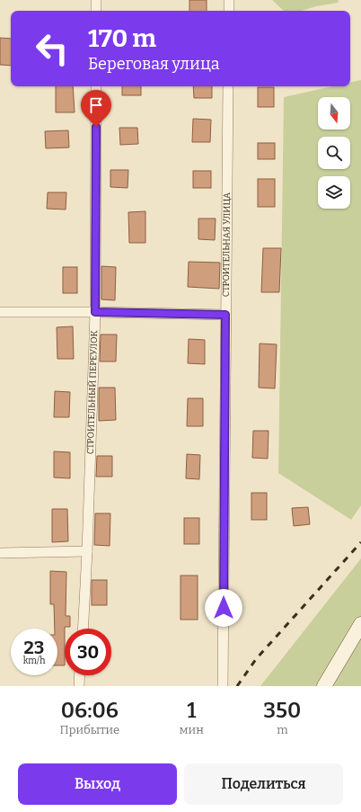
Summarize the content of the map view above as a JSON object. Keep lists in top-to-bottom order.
{
  "streets": {
    "street": ["СТРОИТЕЛЬНАЯ УЛИЦА", "СТРОИТЕЛЬНЫЙ ПЕРЕУЛОК"]
  },
  "north": "bottom",
  "page": {
    "turn": ["170 m", "Береговая улица"],
    "speed": "23 km/h",
    "limit": "30",
    "eta": [
      "06:06",
      "Прибытие",
      "1",
      "мин",
      "350",
      "m"
    ],
    "buttons": ["Выход", "Поделиться"]
  }
}
